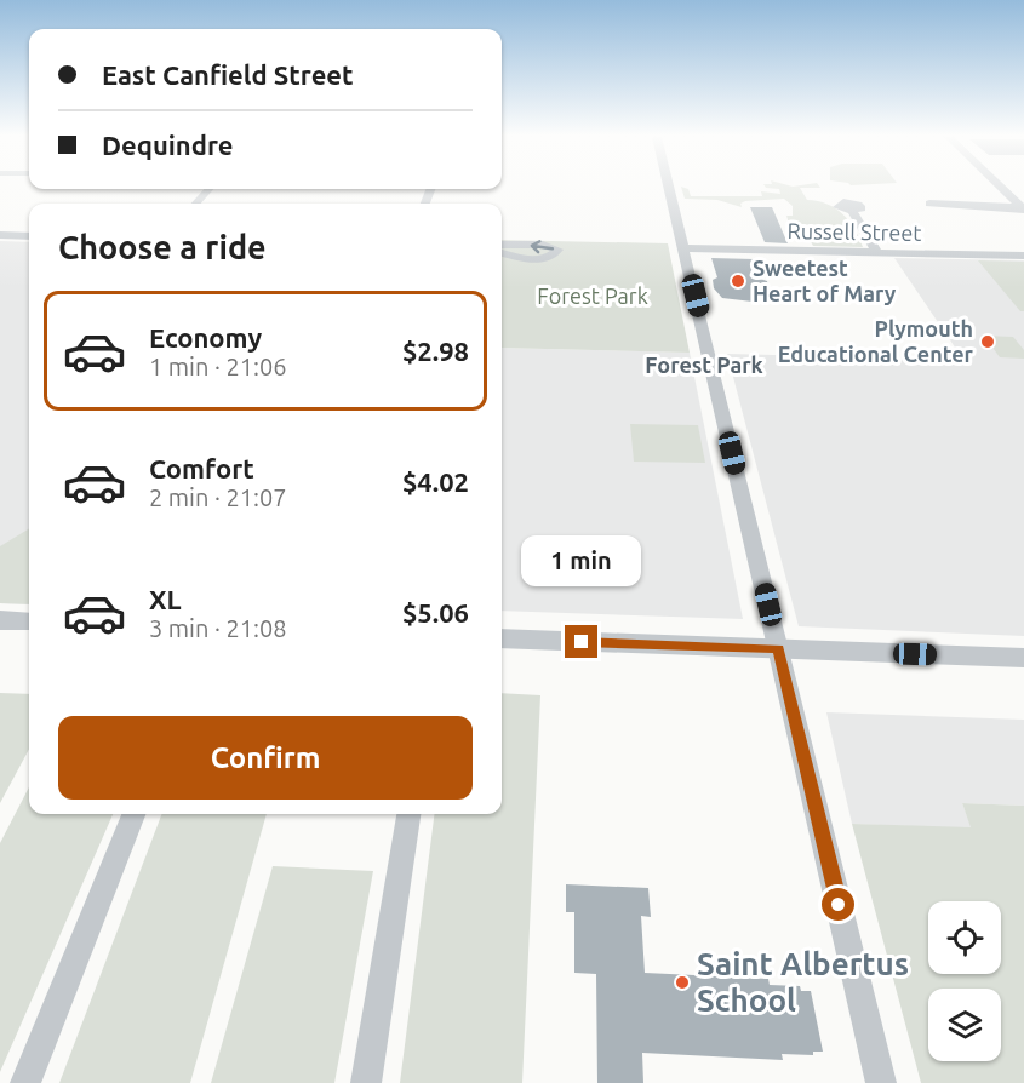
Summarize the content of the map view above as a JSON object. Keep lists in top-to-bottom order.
{
  "streets": {
    "street": ["Russell Street"]
  },
  "districts": ["Forest Park"],
  "parks": ["Forest Park"],
  "places": ["Sweetest Heart of Mary", "Plymouth Educational Center", "Saint Albertus School"],
  "page": {
    "banner": ["East Canfield Street", "Dequindre"],
    "heading": "Choose a ride",
    "list": [
      {
        "name": "Economy",
        "note": "1 min · 21:06",
        "value": "$2.98"
      },
      {
        "name": "Comfort",
        "note": "2 min · 21:07",
        "value": "$4.02"
      },
      {
        "name": "XL",
        "note": "3 min · 21:08",
        "value": "$5.06"
      }
    ],
    "bubble": "1 min",
    "buttons": "Confirm"
  }
}
